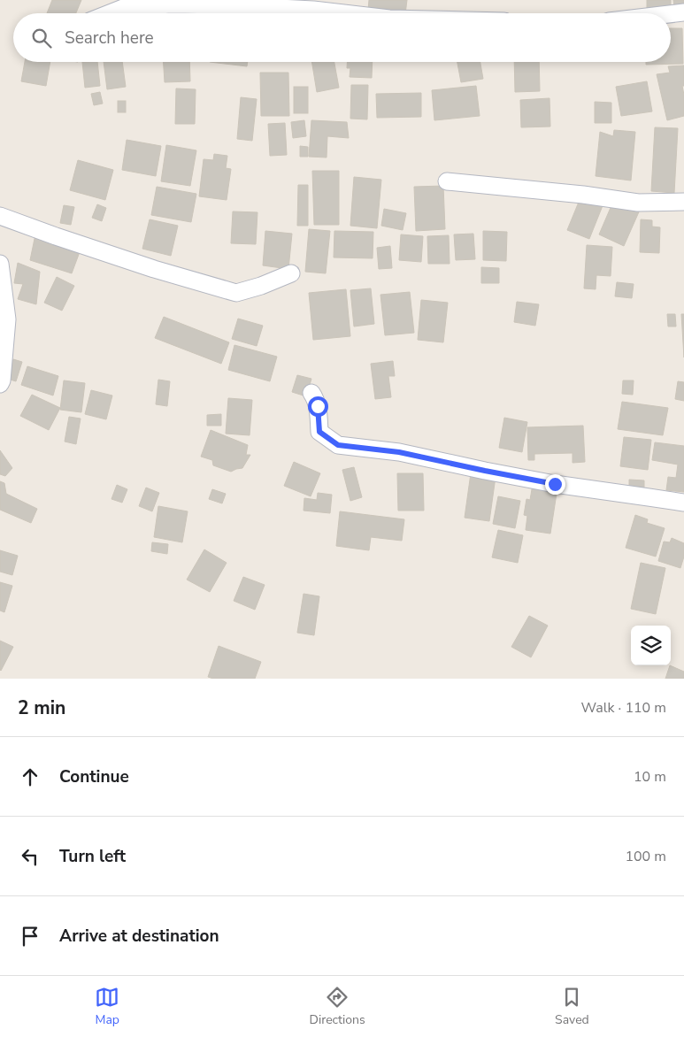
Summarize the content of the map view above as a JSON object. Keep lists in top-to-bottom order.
{
  "page": {
    "search": "Search here",
    "heading": ["2 min", "Walk · 110 m"],
    "list": [
      ["Continue", "10 m"],
      ["Turn left", "100 m"],
      "Arrive at destination"
    ],
    "nav": ["Map", "Directions", "Saved"]
  }
}
